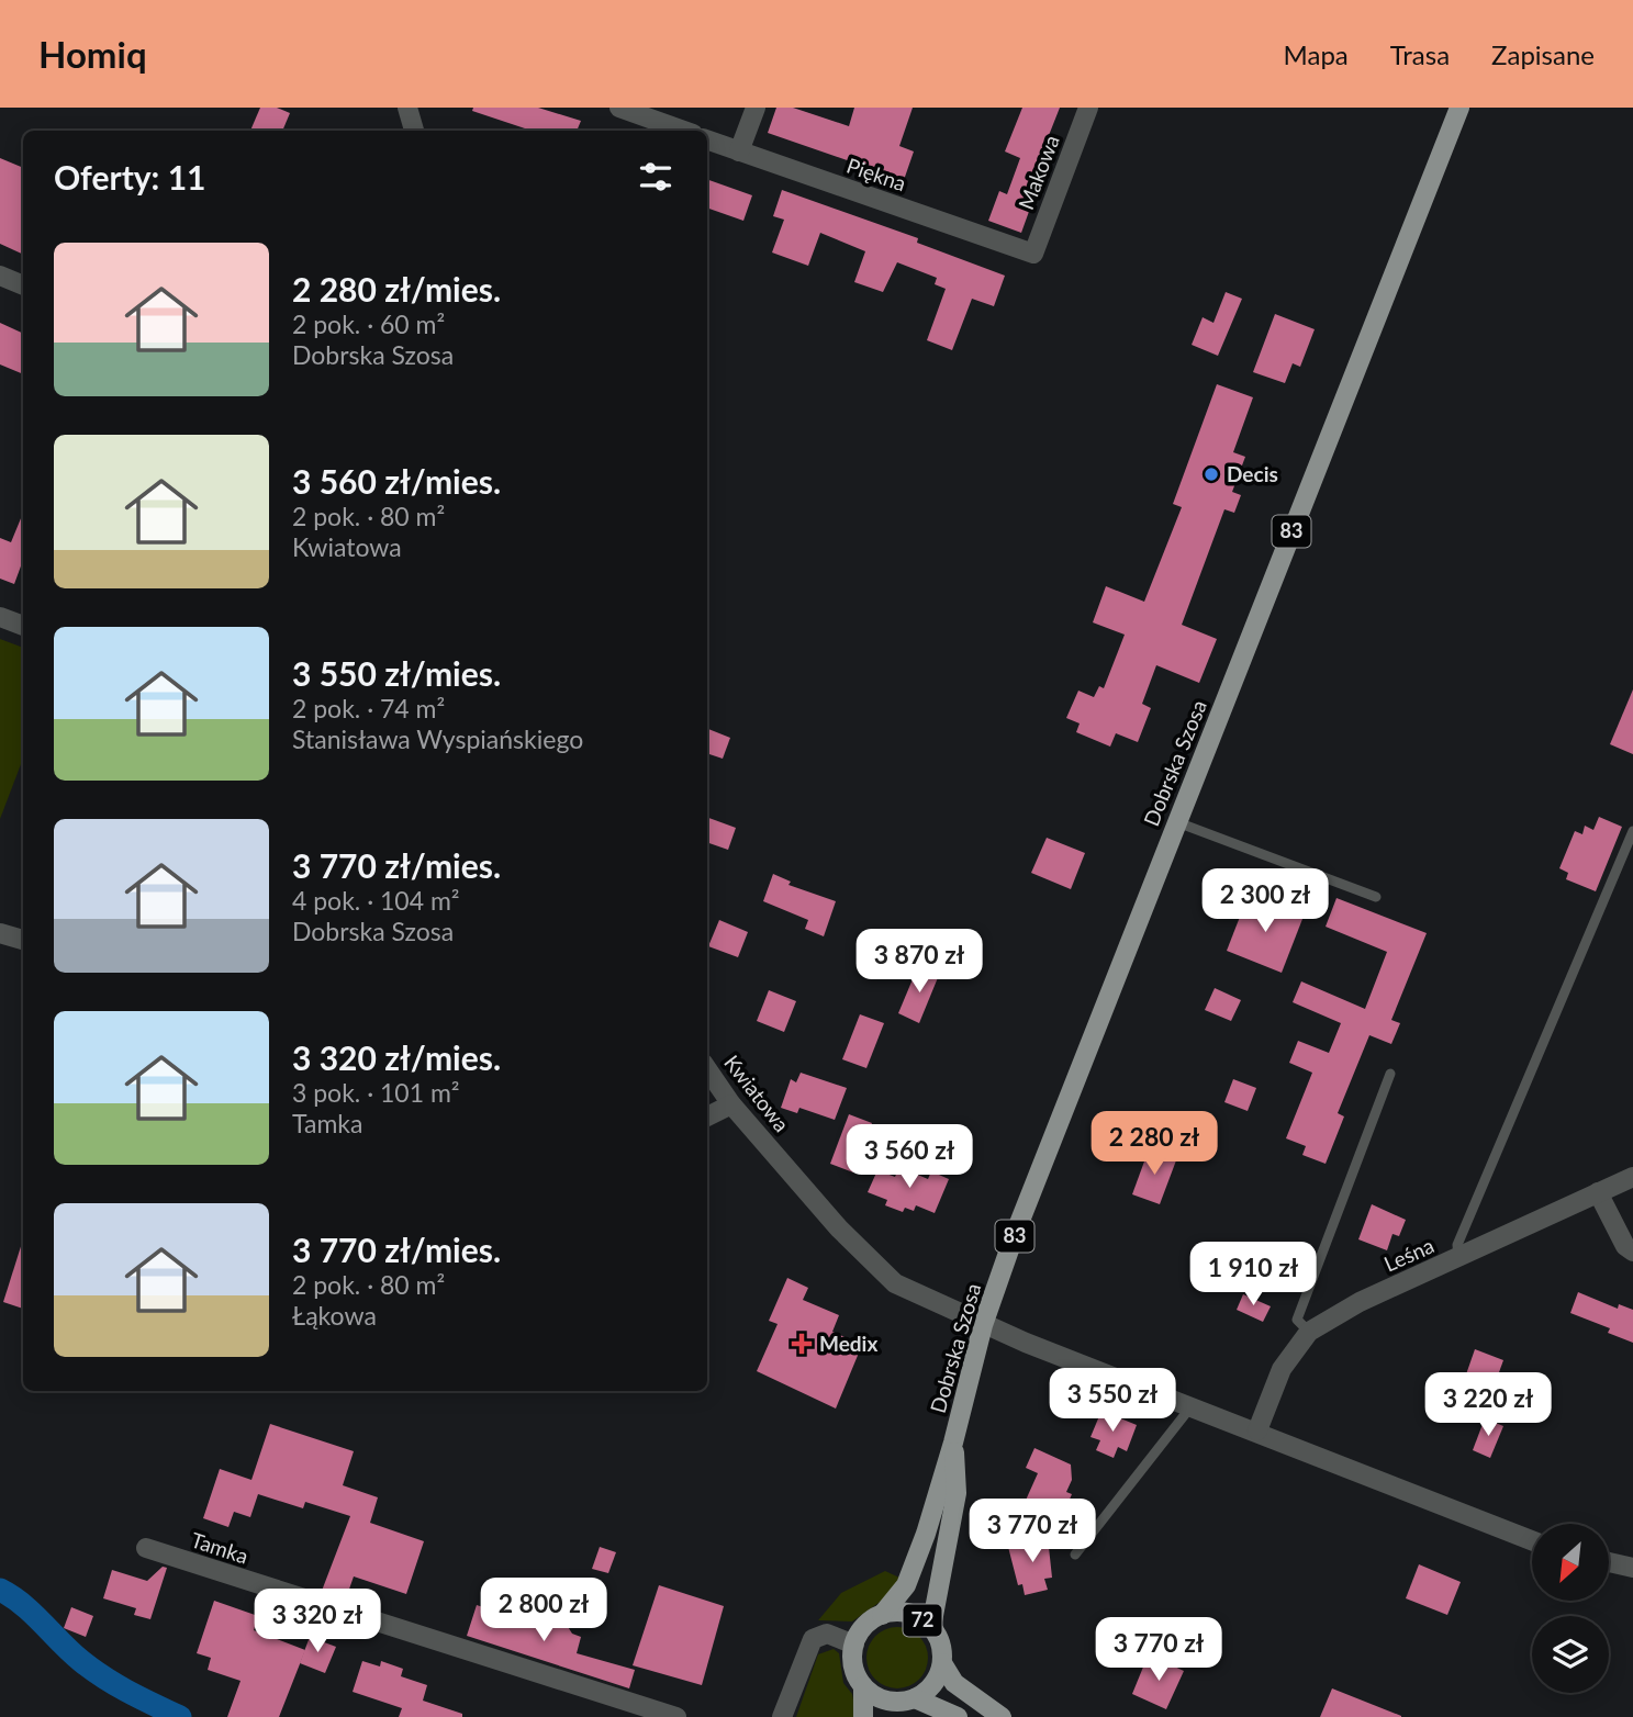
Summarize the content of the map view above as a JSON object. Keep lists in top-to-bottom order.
{
  "streets": {
    "main road": ["83", "Dobrska Szosa", "72"],
    "street": [
      "Makowa",
      "Piękna",
      "Kwiatowa",
      "Leśna",
      "Tamka"
    ]
  },
  "crossings": [
    ["Makowa", "Piękna"],
    ["Dobrska Szosa", "Kwiatowa"],
    ["Dobrska Szosa", "72"],
    ["Kwiatowa", "Leśna"]
  ],
  "places": {
    "other": ["Decis"],
    "health": ["Medix"]
  },
  "north": "bottom left",
  "page": {
    "header": "Homiq",
    "nav": ["Mapa", "Trasa", "Zapisane"],
    "heading": "Oferty: 11",
    "list": [
      {
        "name": "2 280 zł/mies.",
        "note": "2 pok. · 60 m² · Dobrska Szosa"
      },
      {
        "name": "3 560 zł/mies.",
        "note": "2 pok. · 80 m² · Kwiatowa"
      },
      {
        "name": "3 550 zł/mies.",
        "note": "2 pok. · 74 m² · Stanisława Wyspiańskiego"
      },
      {
        "name": "3 770 zł/mies.",
        "note": "4 pok. · 104 m² · Dobrska Szosa"
      },
      {
        "name": "3 320 zł/mies.",
        "note": "3 pok. · 101 m² · Tamka"
      },
      {
        "name": "3 770 zł/mies.",
        "note": "2 pok. · 80 m² · Łąkowa"
      }
    ],
    "price": [
      "2 300 zł",
      "3 870 zł",
      "2 280 zł",
      "3 560 zł",
      "1 910 zł",
      "3 550 zł",
      "3 220 zł",
      "3 770 zł",
      "2 800 zł",
      "3 320 zł",
      "3 770 zł"
    ]
  }
}
